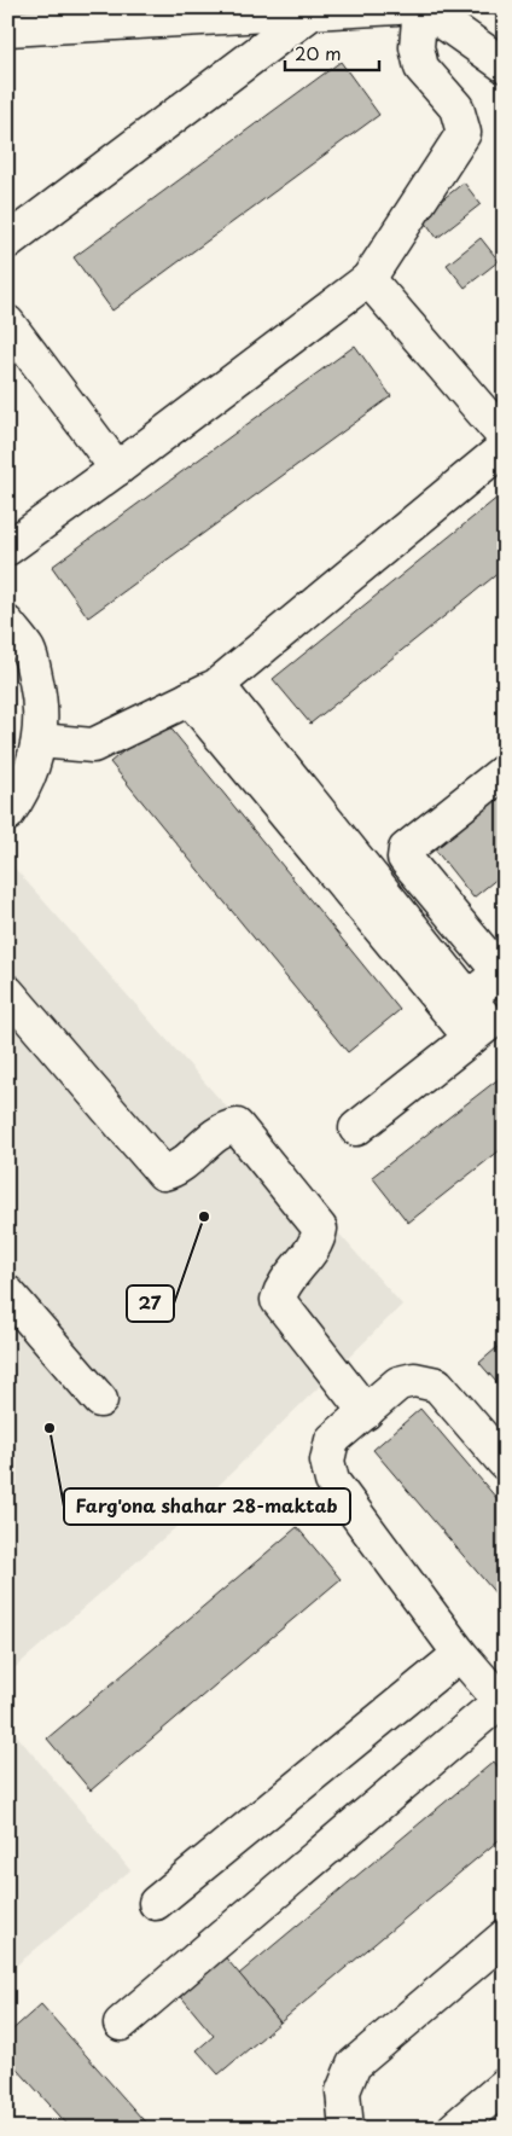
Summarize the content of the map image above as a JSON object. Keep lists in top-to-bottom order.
{
  "places": ["27", "Farg'ona shahar 28-maktab"],
  "scale_bar": "20 m"
}
